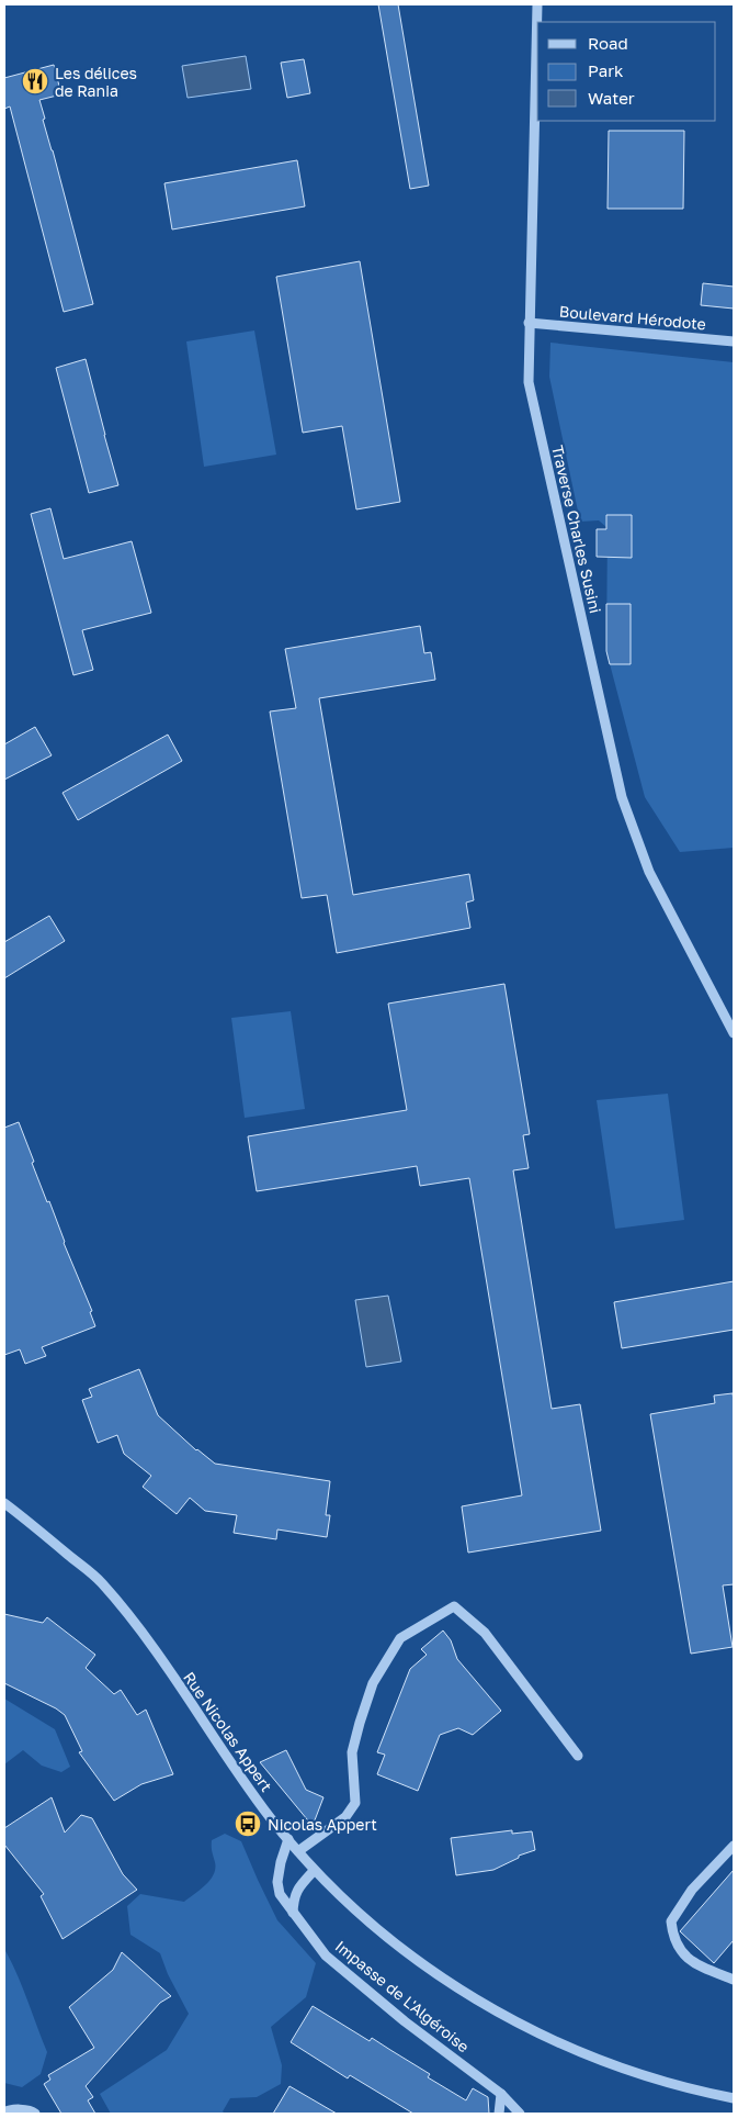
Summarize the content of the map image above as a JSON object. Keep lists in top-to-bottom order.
{
  "streets": {
    "street": [
      "Boulevard Hérodote",
      "Traverse Charles Susini",
      "Rue Nicolas Appert",
      "Impasse de L'Algéroise"
    ]
  },
  "crossings": [
    ["Boulevard Hérodote", "Traverse Charles Susini"],
    ["Rue Nicolas Appert", "Impasse de L'Algéroise"]
  ],
  "places": {
    "restaurant": ["Les délices de Rania"],
    "bus stop": ["Nicolas Appert"]
  },
  "legend": ["Road", "Park", "Water"]
}
